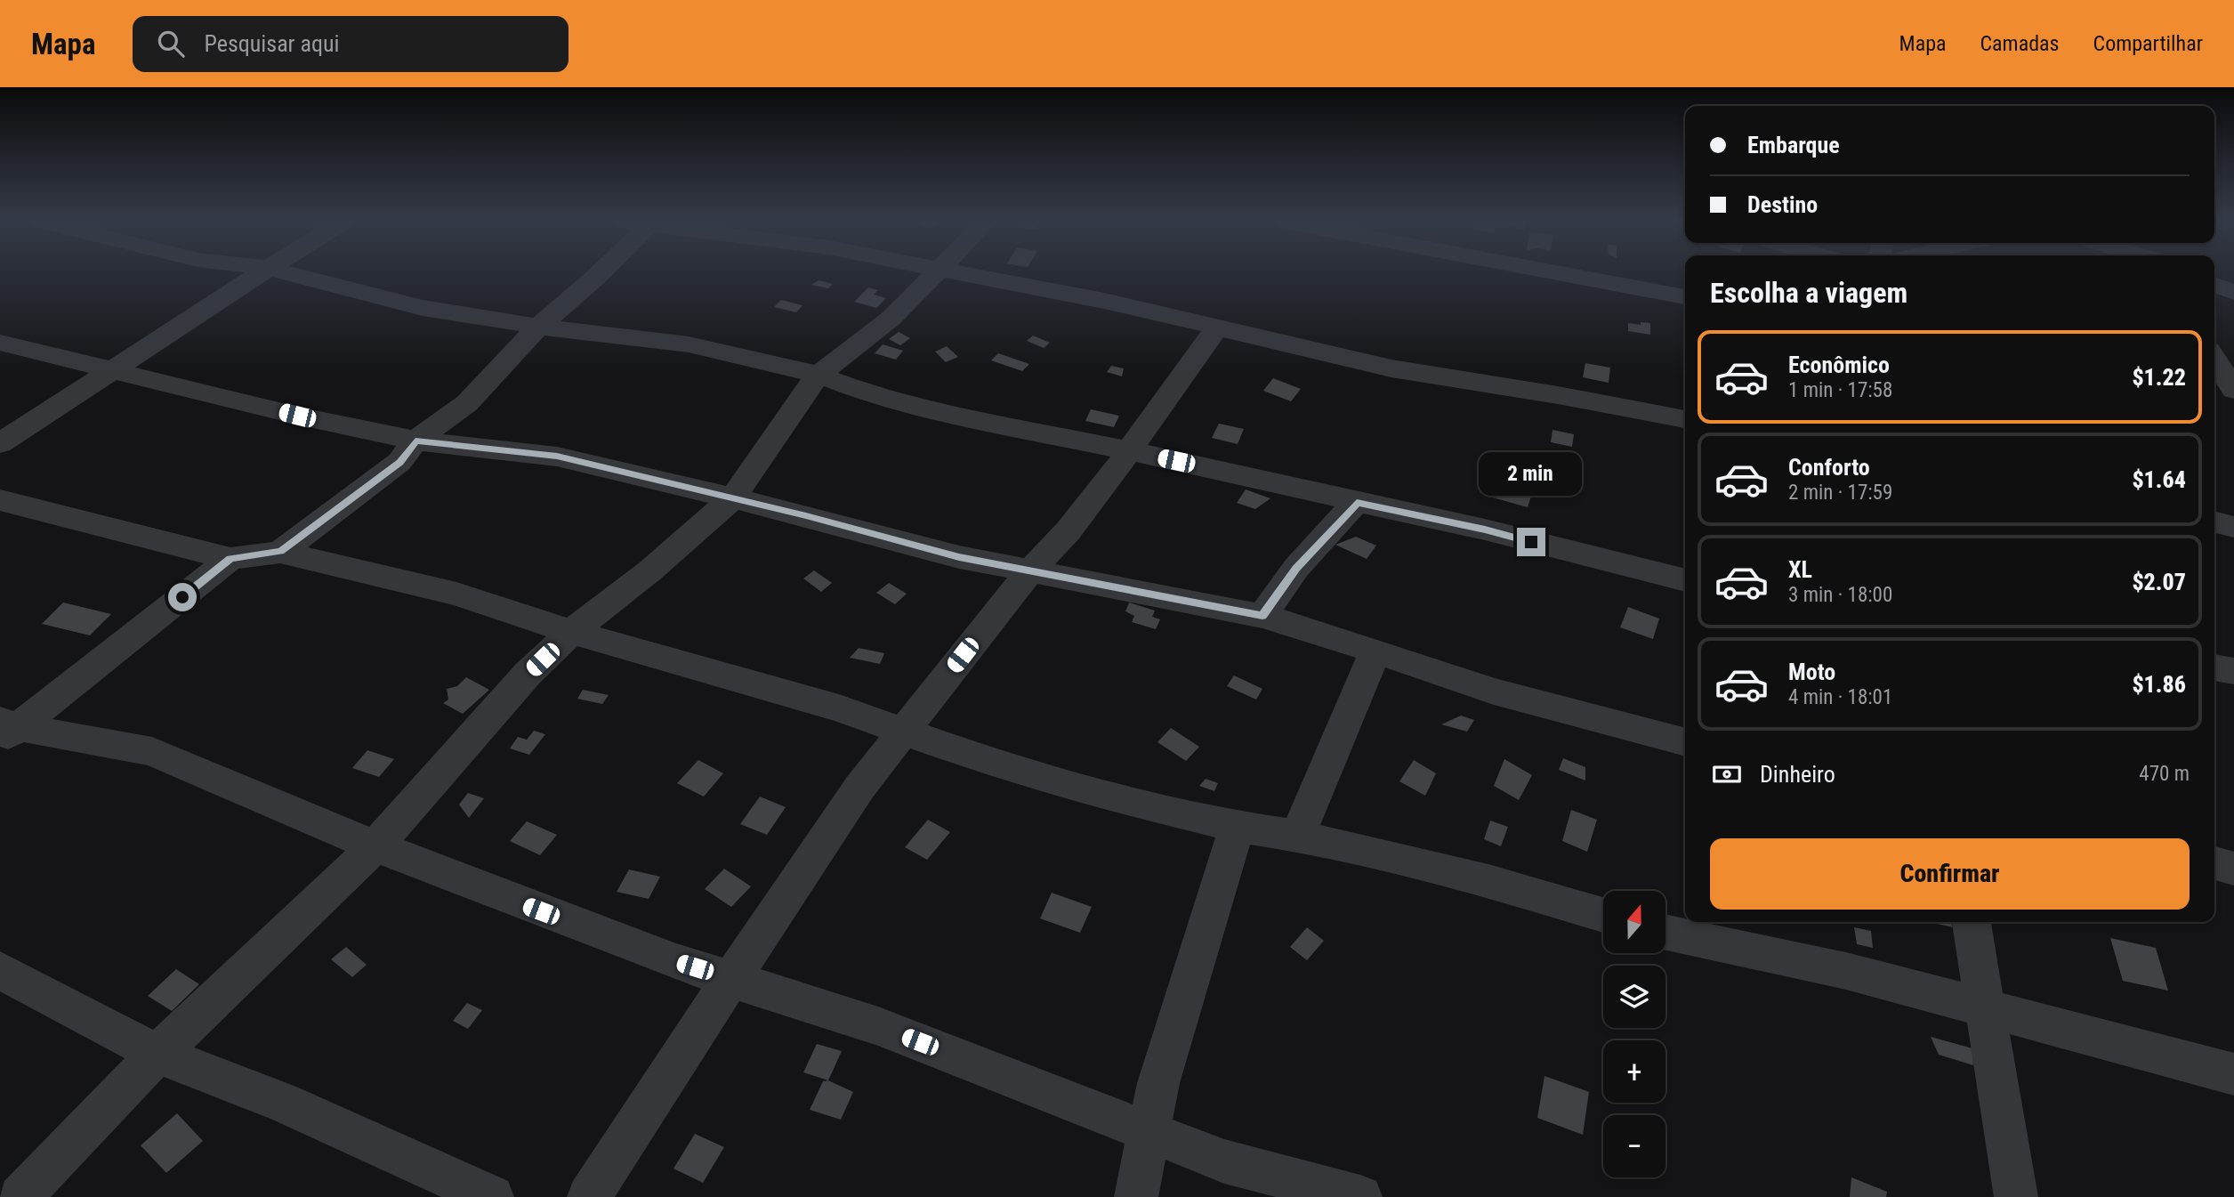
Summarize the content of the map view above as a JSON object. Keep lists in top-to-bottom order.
{
  "north": "top",
  "page": {
    "header": "Mapa",
    "search": "Pesquisar aqui",
    "nav": ["Mapa", "Camadas", "Compartilhar"],
    "banner": ["Embarque", "Destino"],
    "heading": "Escolha a viagem",
    "list": [
      {
        "name": "Econômico",
        "note": "1 min · 17:58",
        "value": "$1.22"
      },
      {
        "name": "Conforto",
        "note": "2 min · 17:59",
        "value": "$1.64"
      },
      {
        "name": "XL",
        "note": "3 min · 18:00",
        "value": "$2.07"
      },
      {
        "name": "Moto",
        "note": "4 min · 18:01",
        "value": "$1.86"
      }
    ],
    "bubble": "2 min",
    "pay": ["Dinheiro", "470 m"],
    "buttons": "Confirmar",
    "map_buttons": ["+", "−"]
  }
}
